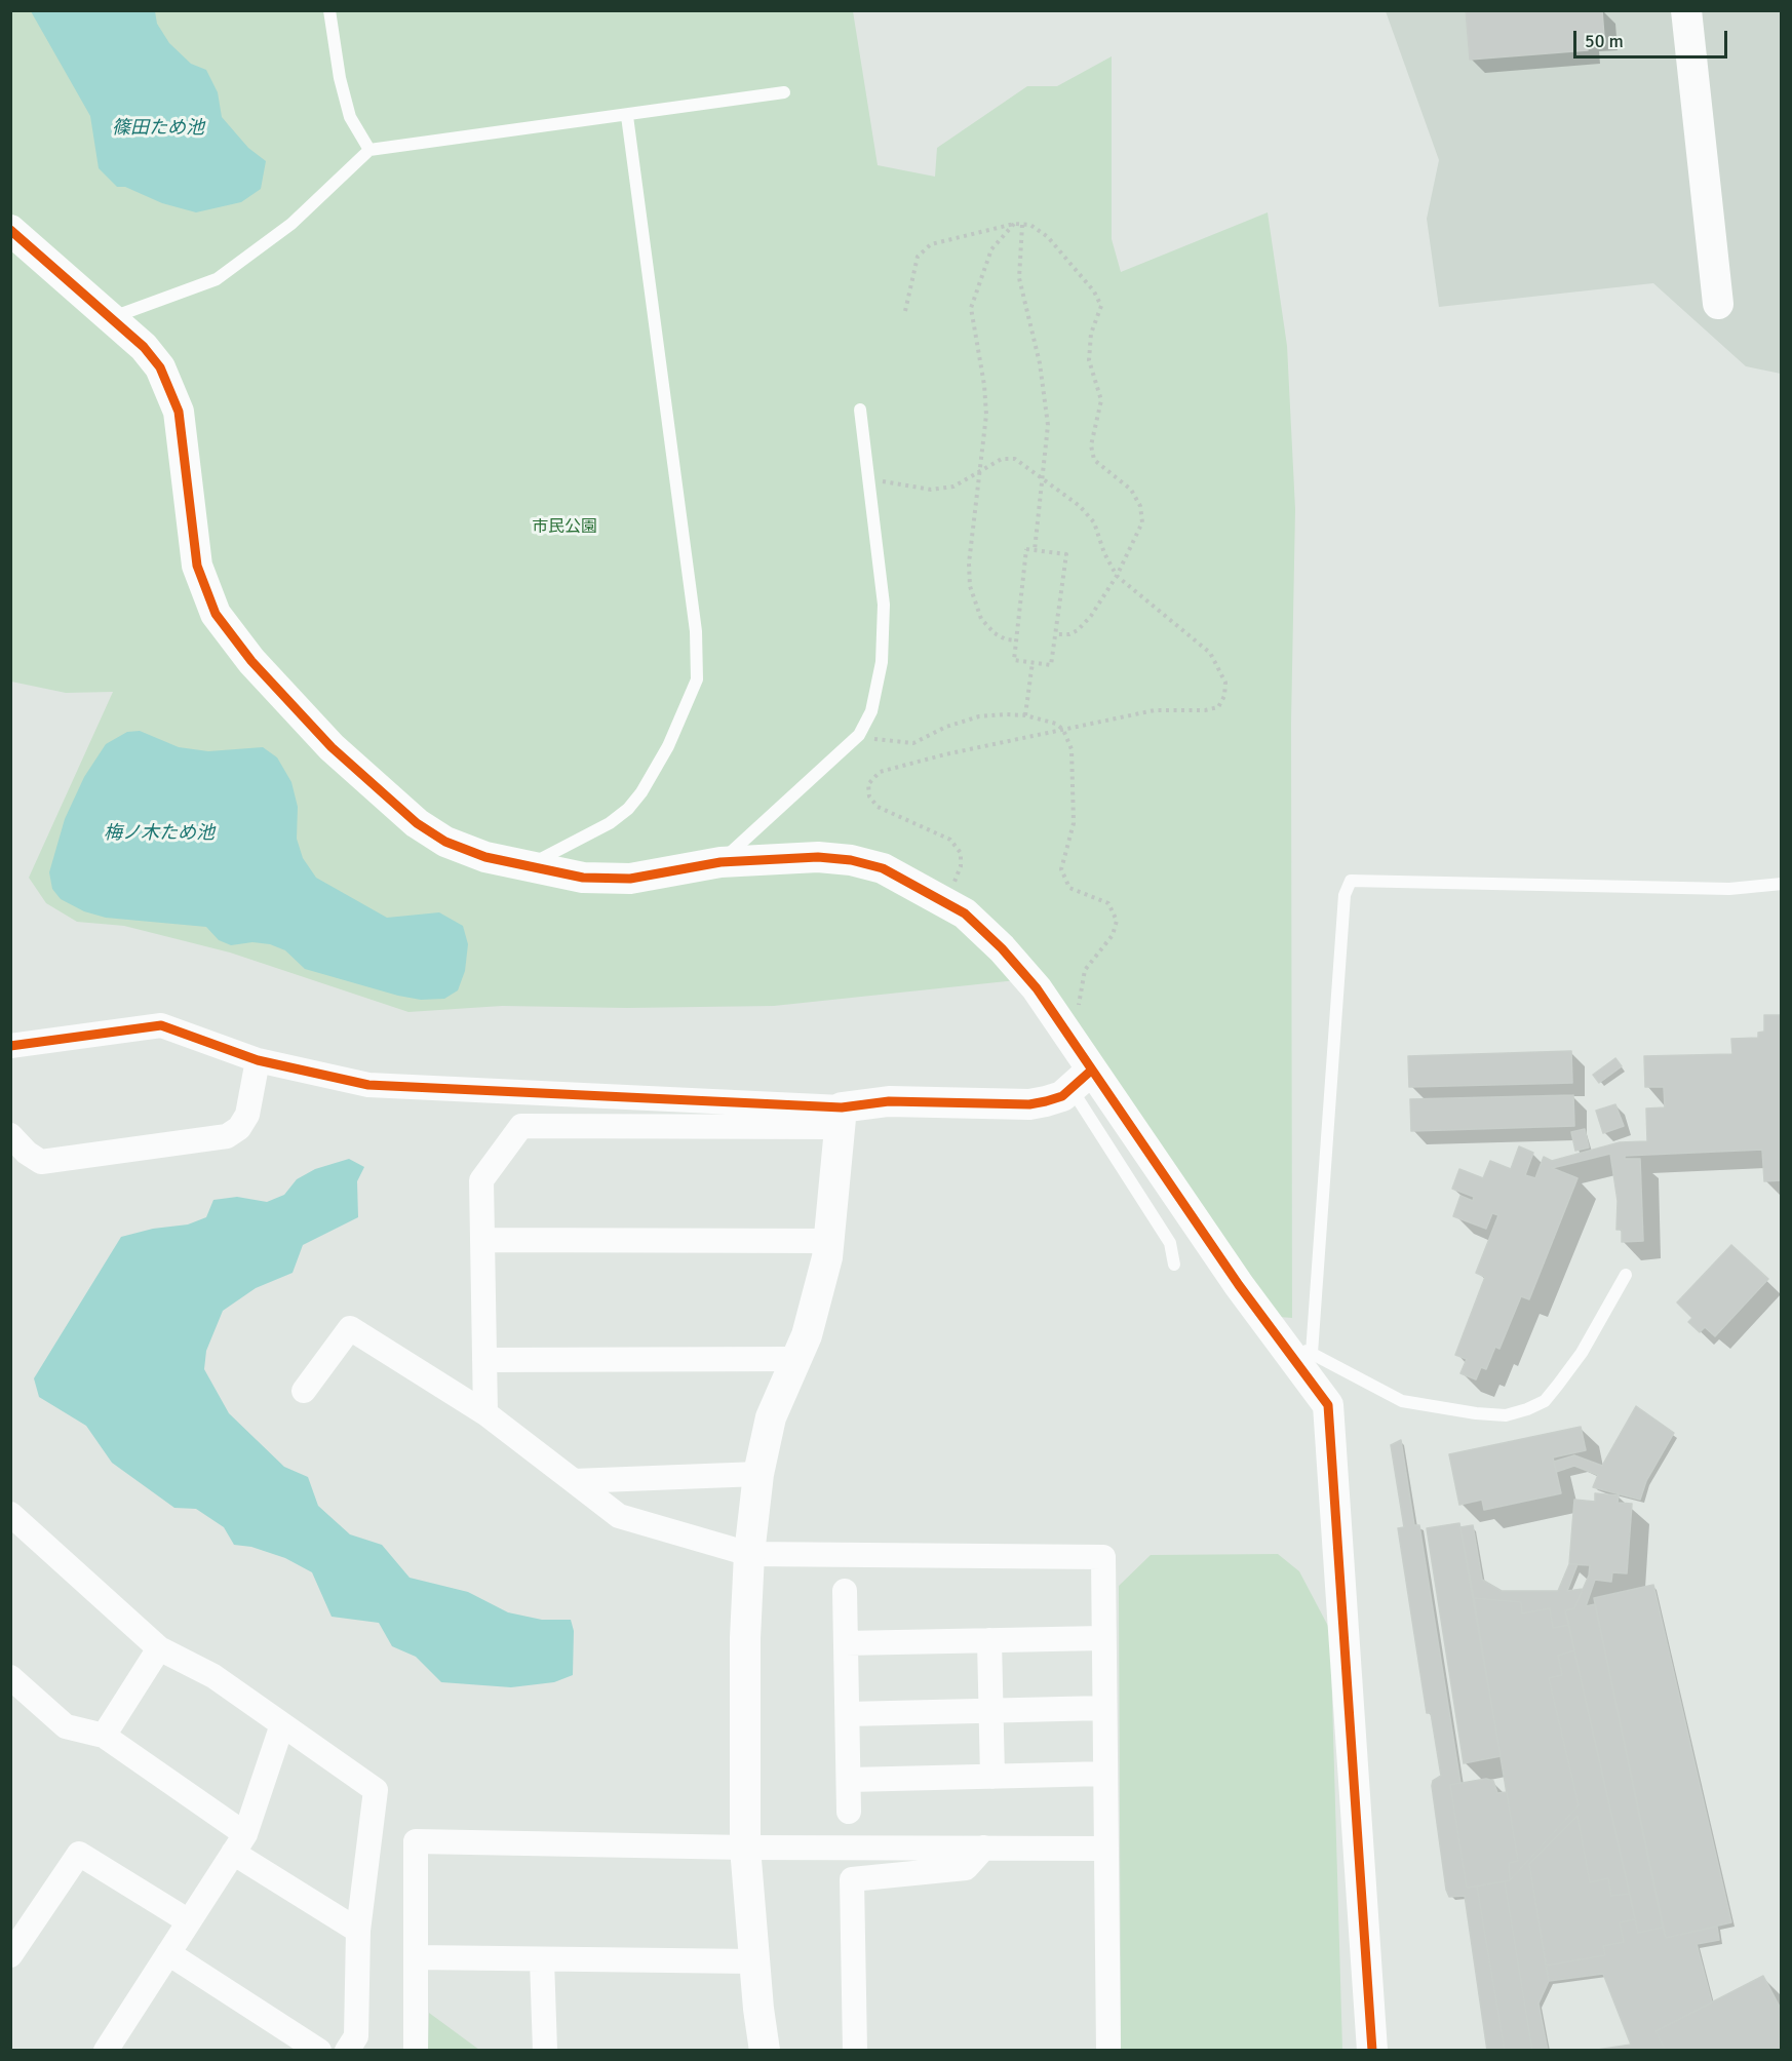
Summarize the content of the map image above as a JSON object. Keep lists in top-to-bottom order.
{
  "water": ["篠田ため池", "梅ノ木ため池"],
  "parks": ["市民公園"],
  "scale_bar": "50 m"
}
